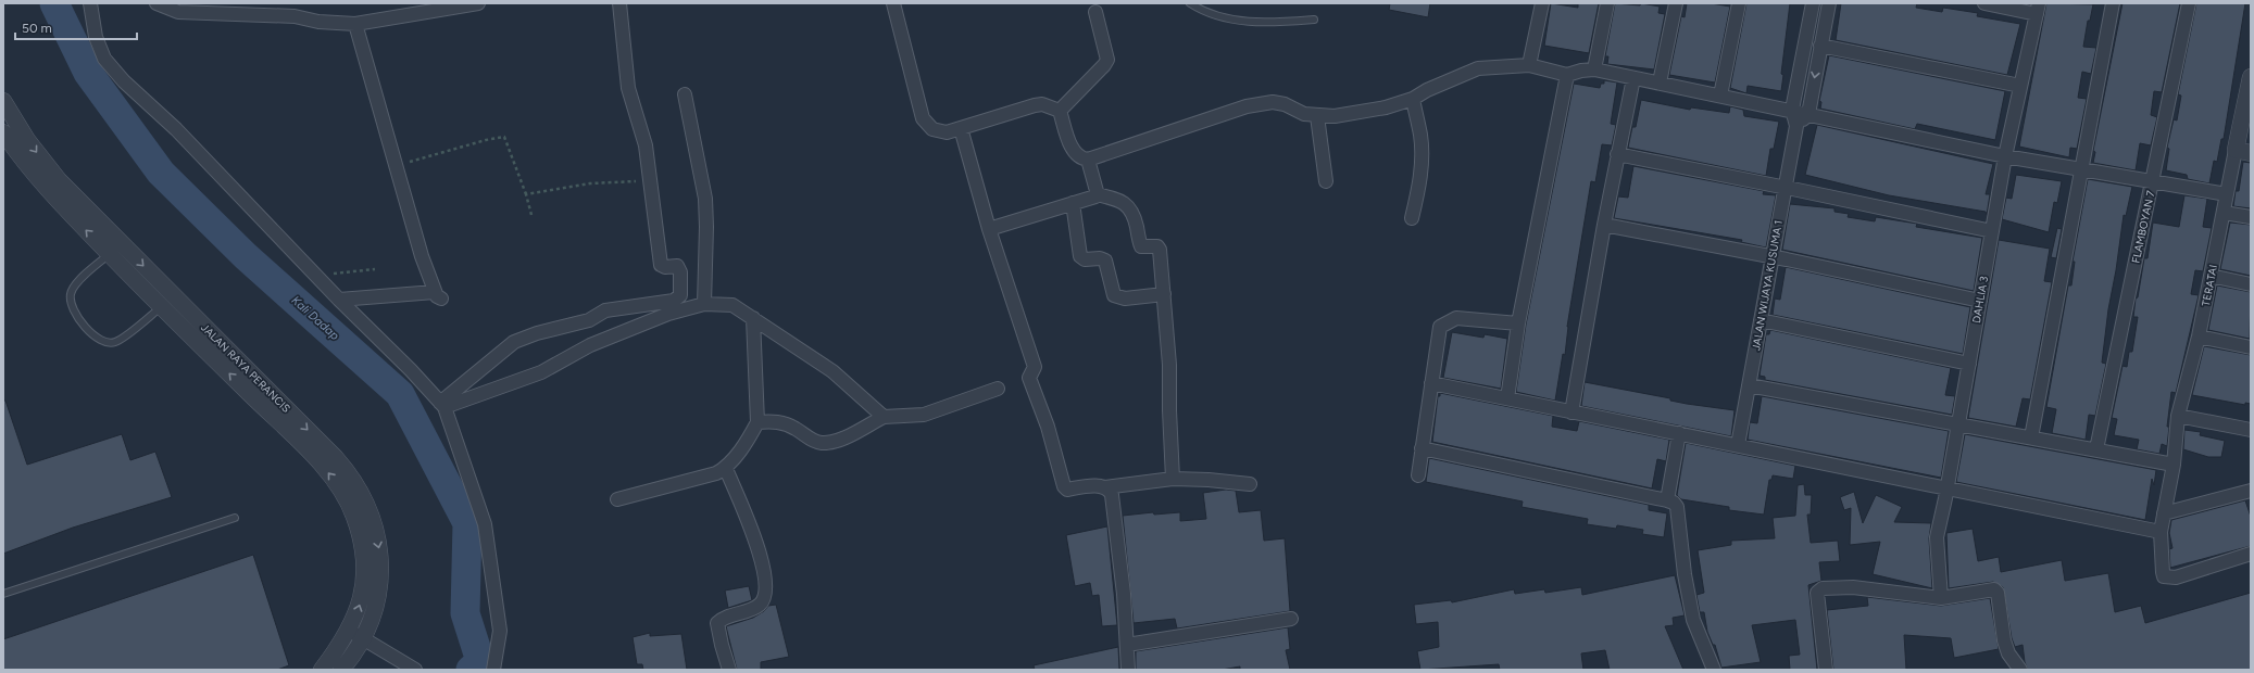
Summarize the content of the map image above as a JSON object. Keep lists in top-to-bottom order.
{
  "streets": {
    "street": [
      "FLAMBOYAN 7",
      "JALAN WIJAYA KUSUMA 1",
      "TERATAI",
      "DAHLIA 3",
      "JALAN RAYA PERANCIS"
    ]
  },
  "water": ["Kali Dadap"],
  "scale_bar": "50 m"
}
